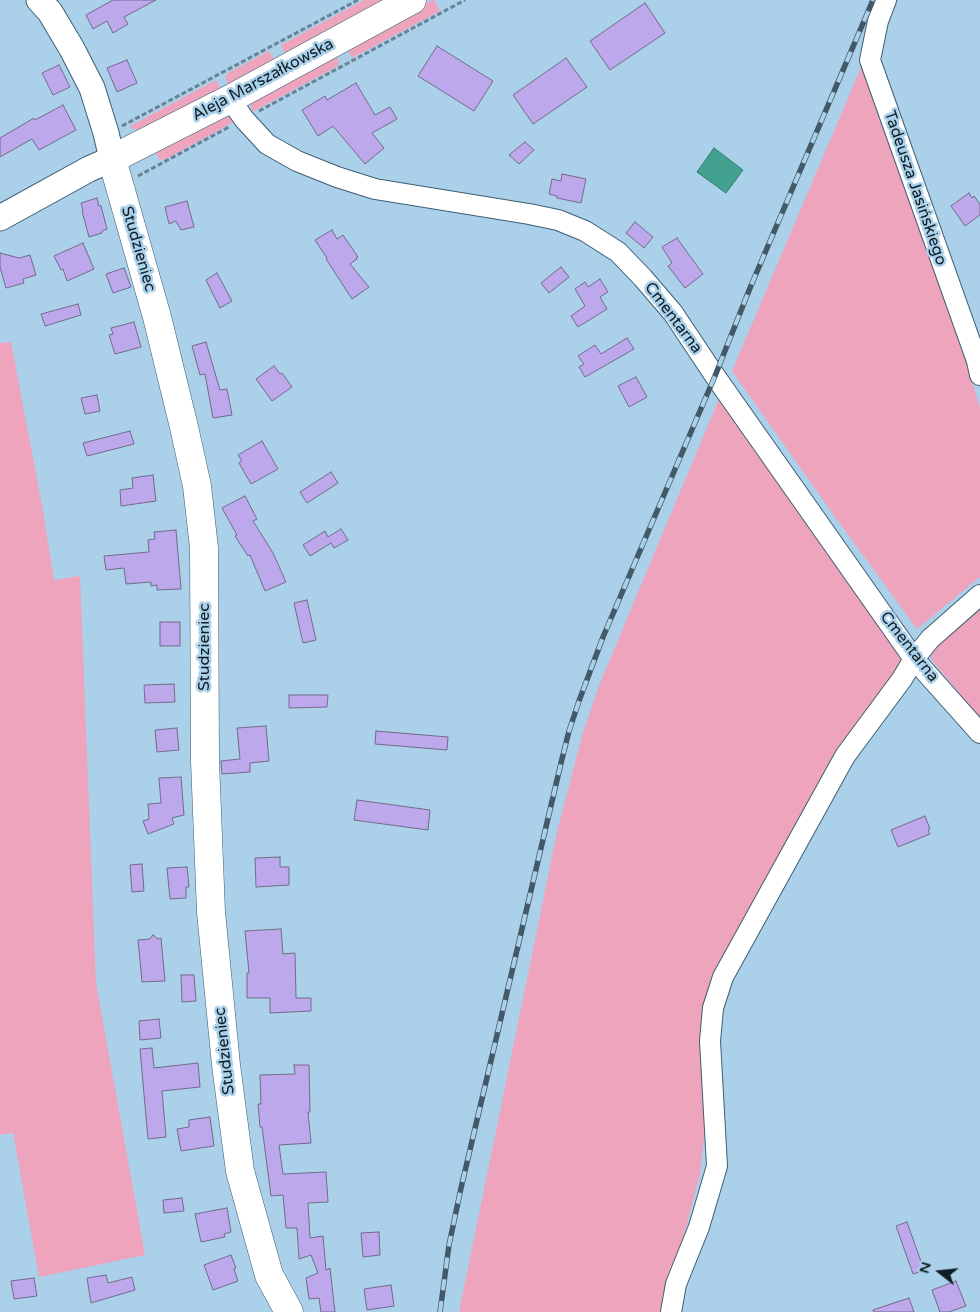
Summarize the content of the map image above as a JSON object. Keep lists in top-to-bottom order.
{
  "streets": {
    "main road": ["Aleja Marszałkowska", "Studzieniec"],
    "street": ["Tadeusza Jasińskiego", "Cmentarna"]
  },
  "crossings": [
    ["Aleja Marszałkowska", "Studzieniec"],
    ["Aleja Marszałkowska", "Cmentarna"]
  ],
  "north": "left"
}
